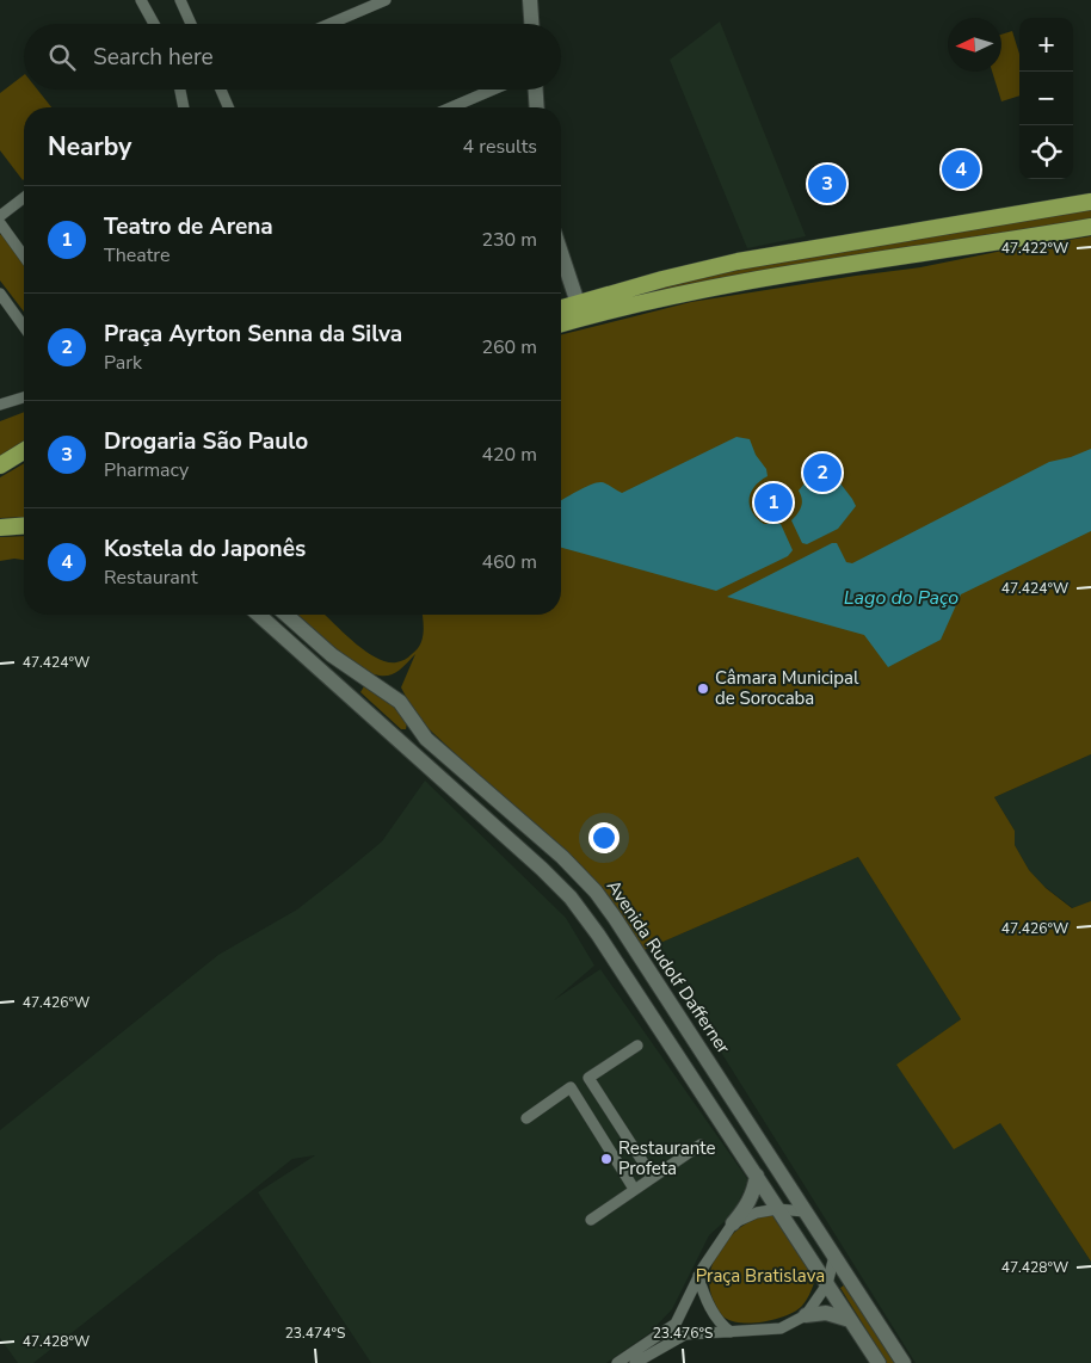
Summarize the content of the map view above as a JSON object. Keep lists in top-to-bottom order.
{
  "streets": {
    "main road": ["Avenida Rudolf Dafferner"]
  },
  "water": ["Lago do Paço"],
  "parks": ["Praça Bratislava"],
  "places": ["Câmara Municipal de Sorocaba", "Restaurante Profeta"],
  "north": "left",
  "page": {
    "map_buttons": ["+", "−"],
    "search": "Search here",
    "heading": ["Nearby", "4 results"],
    "pins": [
      "4",
      "3",
      "2",
      "1"
    ],
    "list": [
      {
        "mark": "1",
        "name": "Teatro de Arena",
        "note": "Theatre",
        "value": "230 m"
      },
      {
        "mark": "2",
        "name": "Praça Ayrton Senna da Silva",
        "note": "Park",
        "value": "260 m"
      },
      {
        "mark": "3",
        "name": "Drogaria São Paulo",
        "note": "Pharmacy",
        "value": "420 m"
      },
      {
        "mark": "4",
        "name": "Kostela do Japonês",
        "note": "Restaurant",
        "value": "460 m"
      }
    ]
  },
  "coordinates": [
    "47.422°W",
    "47.424°W",
    "47.426°W",
    "47.428°W",
    "23.474°S",
    "23.476°S"
  ]
}
